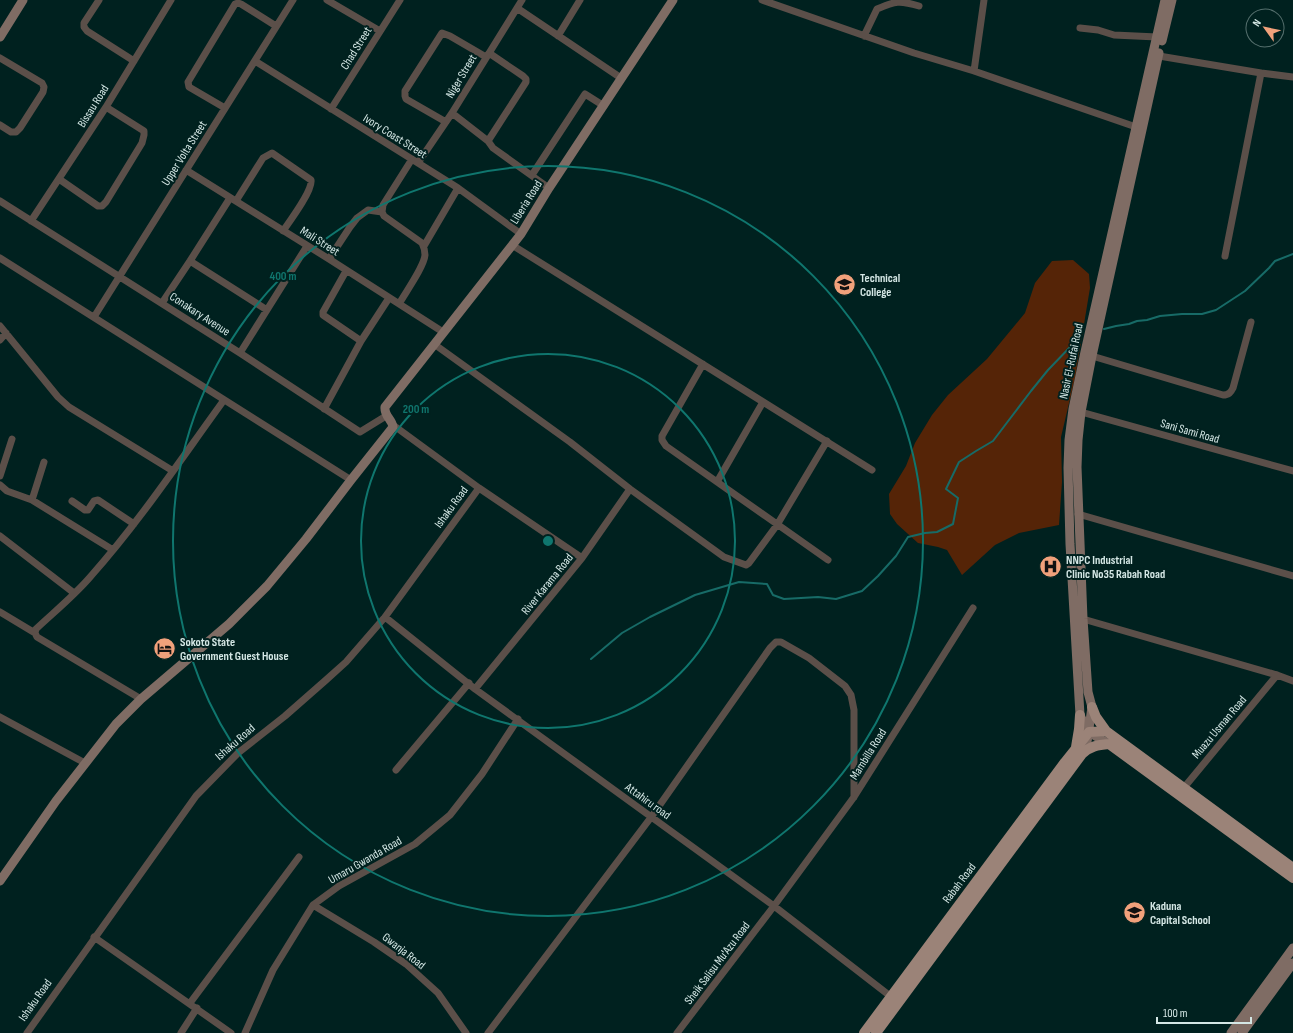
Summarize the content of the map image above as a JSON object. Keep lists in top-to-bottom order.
{
  "streets": {
    "main road": [
      "Liberia Road",
      "Nasir El-Rufai Road",
      "Ishaku Road",
      "Rabah Road"
    ],
    "street": [
      "Chad Street",
      "Niger Street",
      "Bissau Road",
      "Ivory Coast Street",
      "Upper Volta Street",
      "Mali Street",
      "Conakary Avenue",
      "Sani Sami Road",
      "River Karama Road",
      "Muazu Usman Road",
      "Mambilla Road",
      "Attahiru road",
      "Umaru Gwanda Road",
      "Gwanja Road",
      "Sheik Salisu Mu'Azu Road"
    ]
  },
  "crossings": [
    ["Chad Street", "Ivory Coast Street"],
    ["Niger Street", "Ivory Coast Street"],
    ["Bissau Road", "Conakary Avenue"],
    ["Ivory Coast Street", "Upper Volta Street"],
    ["Ivory Coast Street", "Liberia Road"],
    ["Upper Volta Street", "Mali Street"],
    ["Upper Volta Street", "Conakary Avenue"],
    ["Liberia Road", "Mali Street"],
    ["Liberia Road", "Conakary Avenue"],
    ["Liberia Road", "Ishaku Road"],
    ["Conakary Avenue", "Ishaku Road"],
    ["Nasir El-Rufai Road", "Sani Sami Road"],
    ["Nasir El-Rufai Road", "Rabah Road"],
    ["Ishaku Road", "River Karama Road"],
    ["Ishaku Road", "Attahiru road"],
    ["River Karama Road", "Attahiru road"],
    ["Mambilla Road", "Attahiru road"],
    ["Mambilla Road", "Sheik Salisu Mu'Azu Road"],
    ["Attahiru road", "Umaru Gwanda Road"],
    ["Attahiru road", "Rabah Road"],
    ["Attahiru road", "Sheik Salisu Mu'Azu Road"],
    ["Umaru Gwanda Road", "Gwanja Road"]
  ],
  "places": {
    "school or university": ["Technical College", "Kaduna Capital School"],
    "hospital": ["NNPC Industrial Clinic No35 Rabah Road"],
    "hotel": ["Sokoto State Government Guest House"]
  },
  "scale_bar": "100 m",
  "north": "top left",
  "rings": ["400 m", "200 m"]
}
